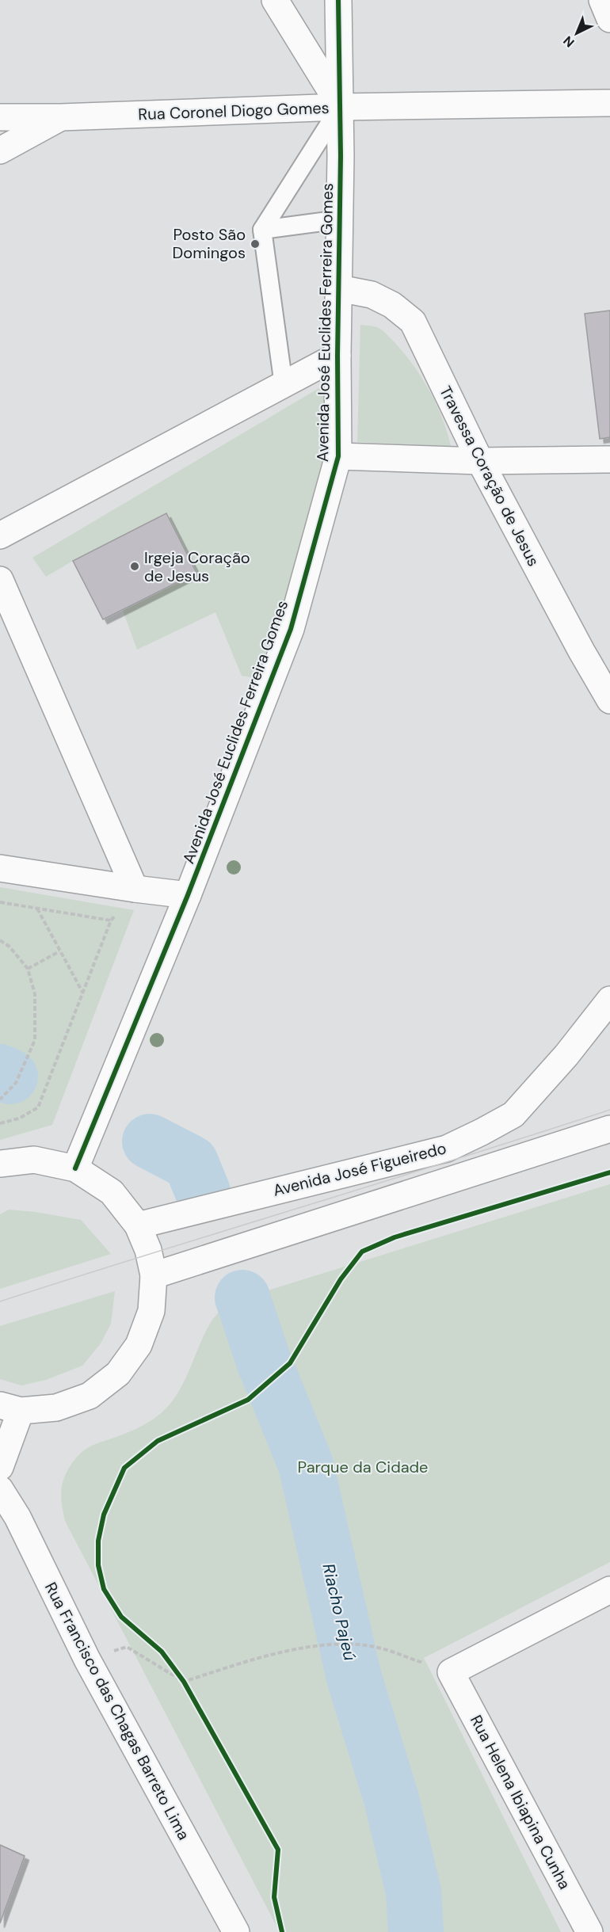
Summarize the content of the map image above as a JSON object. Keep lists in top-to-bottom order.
{
  "streets": {
    "street": [
      "Rua Coronel Diogo Gomes",
      "Avenida José Euclides Ferreira Gomes",
      "Travessa Coração de Jesus",
      "Avenida José Figueiredo",
      "Rua Francisco das Chagas Barreto Lima",
      "Rua Helena Ibiapina Cunha"
    ]
  },
  "crossings": [
    ["Rua Coronel Diogo Gomes", "Avenida José Euclides Ferreira Gomes"],
    ["Avenida José Euclides Ferreira Gomes", "Travessa Coração de Jesus"]
  ],
  "water": ["Riacho Pajeú"],
  "parks": ["Parque da Cidade"],
  "places": ["Posto São Domingos", "Irgeja Coração de Jesus"],
  "north": "bottom left"
}
